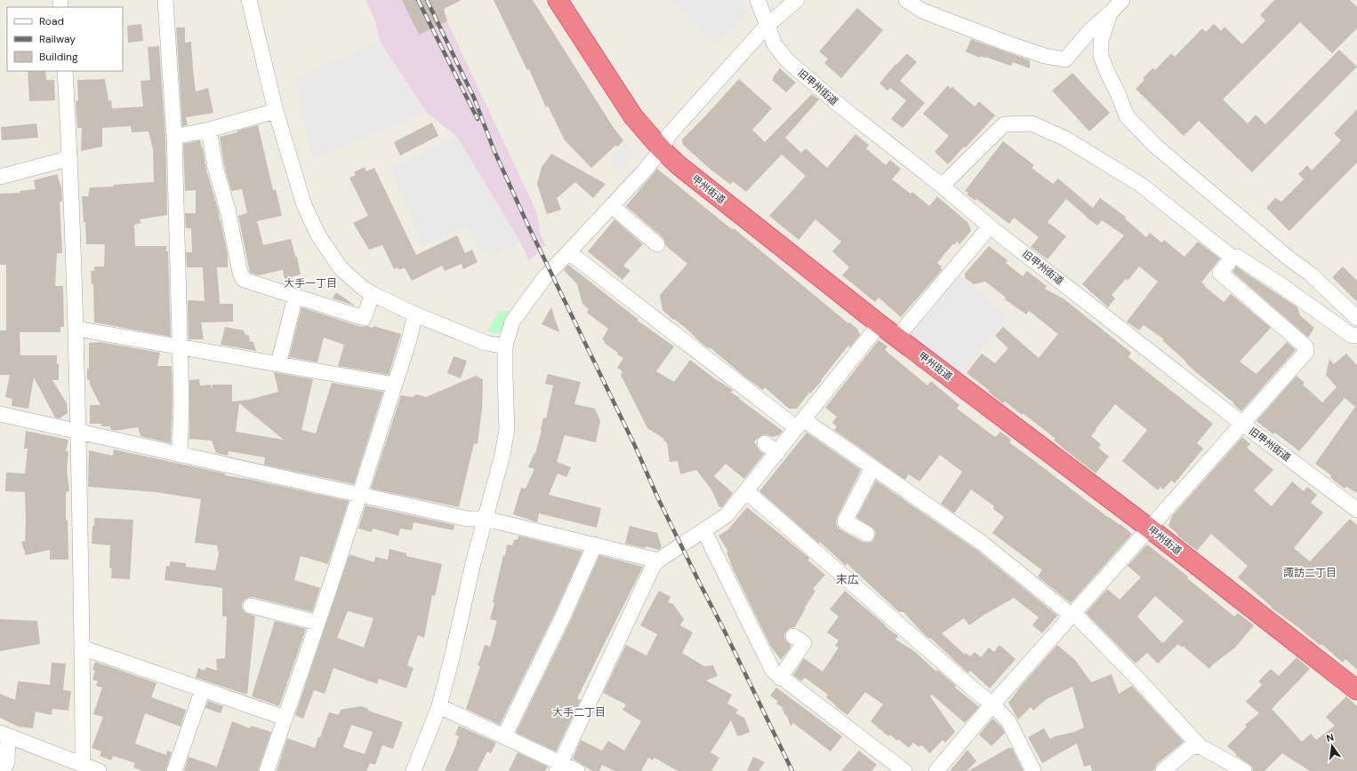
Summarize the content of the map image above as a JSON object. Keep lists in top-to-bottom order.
{
  "streets": {
    "highway": ["甲州街道"],
    "street": ["旧甲州街道"]
  },
  "districts": [
    "大手一丁目",
    "諏訪二丁目",
    "末広",
    "大手二丁目"
  ],
  "legend": ["Road", "Railway", "Building"],
  "north": "top"
}
